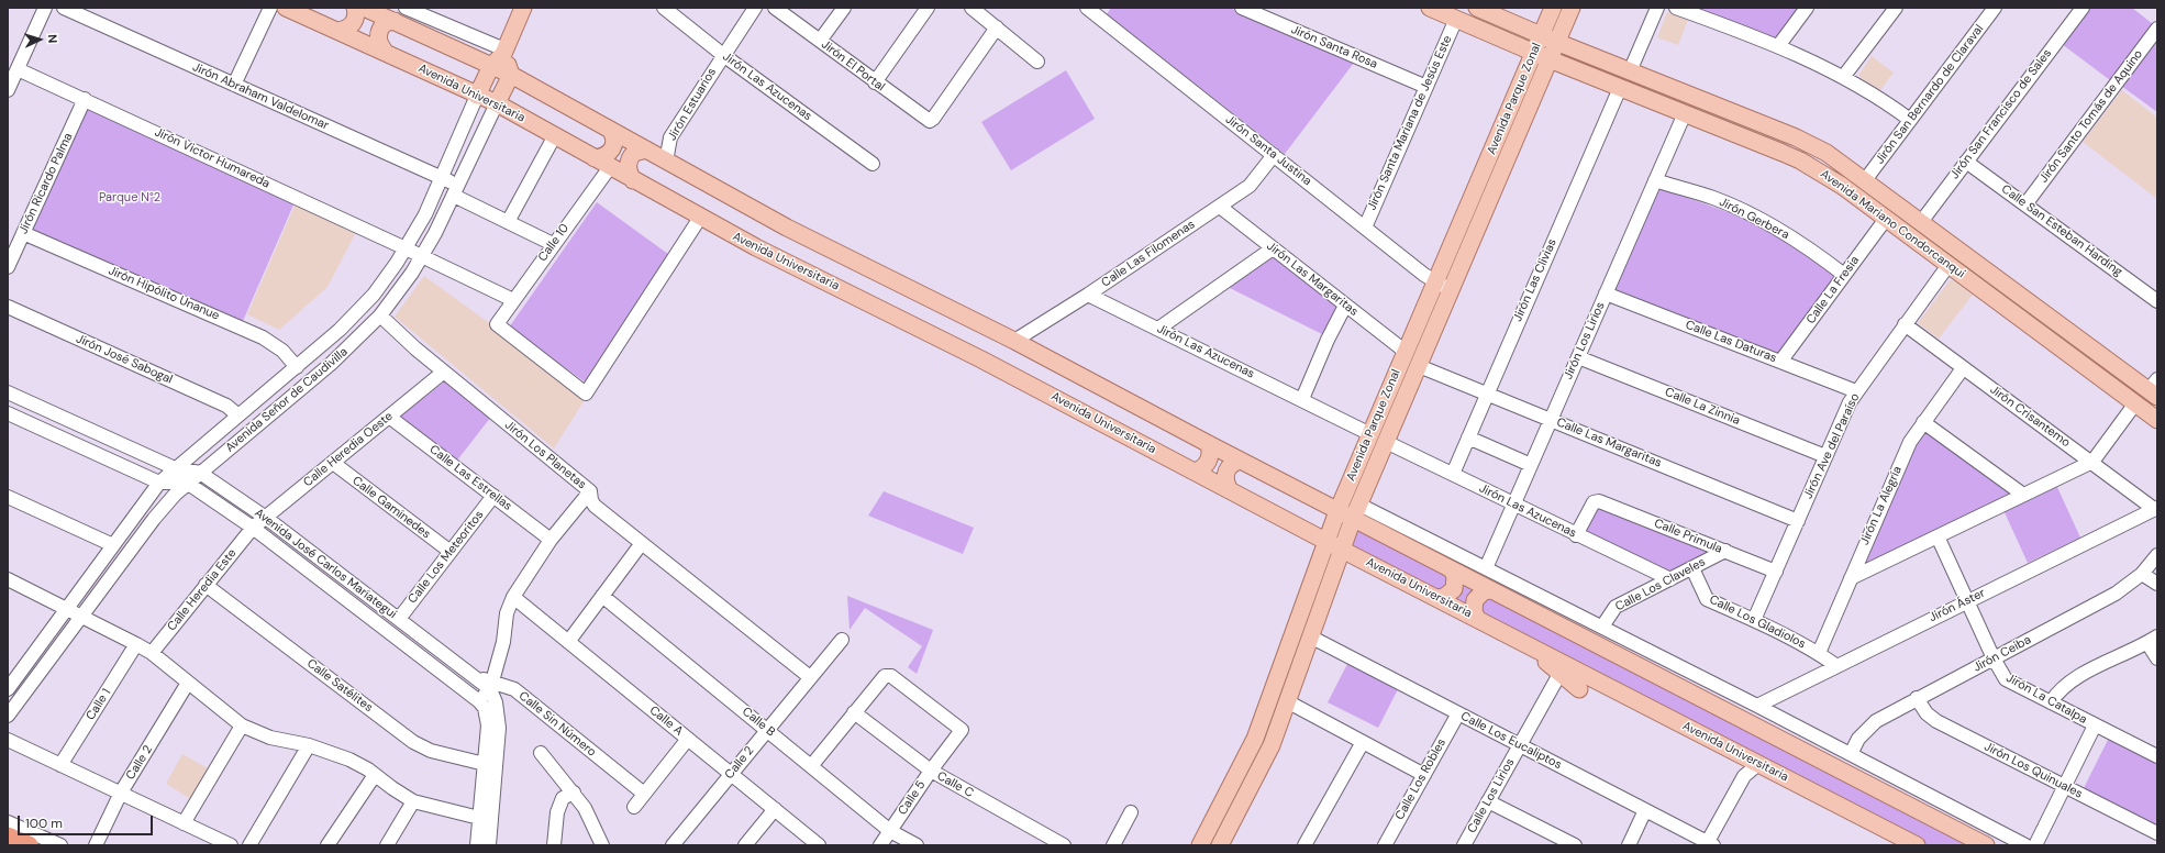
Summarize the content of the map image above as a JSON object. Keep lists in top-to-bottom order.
{
  "streets": {
    "main road": [
      "Avenida Universitaria",
      "Avenida Parque Zonal",
      "Avenida Mariano Condorcanqui",
      "Avenida Señor de Caudivilla"
    ],
    "street": [
      "Jirón Santa Rosa",
      "Jirón El Portal",
      "Jirón Las Azucenas",
      "Jirón San Bernardo de Claraval",
      "Jirón Abraham Valdelomar",
      "Jirón Estuarios",
      "Jirón San Francisco de Sales",
      "Jirón Santo Tomás de Aquino",
      "Jirón Santa Mariana de Jesús Este",
      "Jirón Santa Justina",
      "Jirón Victor Humareda",
      "Jirón Ricardo Palma",
      "Jirón Gerbera",
      "Calle San Esteban Harding",
      "Calle 10",
      "Calle Las Filomenas",
      "Jirón Las Margaritas",
      "Jirón Las Clivias",
      "Calle La Fresia",
      "Jirón Hipólito Unanue",
      "Jirón Los Lirios",
      "Calle Las Daturas",
      "Jirón José Sabogal",
      "Calle La Zinnia",
      "Jirón Crisantemo",
      "Calle Las Margaritas",
      "Jirón Ave del Paraíso",
      "Calle Heredia Oeste",
      "Jirón Los Planetas",
      "Calle Las Estrellas",
      "Jirón La Alegría",
      "Calle Gamínedes",
      "Calle Primula",
      "Calle Los Meteoritos",
      "Avenida José Carlos Maríategui",
      "Calle Los Claveles",
      "Calle Heredia Este",
      "Jirón Áster",
      "Calle Los Gladiolos",
      "Jirón Ceiba",
      "Calle Satélites",
      "Jirón La Catalpa",
      "Calle 1",
      "Calle A",
      "Calle B",
      "Calle Sin Número",
      "Calle Los Eucaliptos",
      "Calle 2",
      "Jirón Los Quinuales",
      "Calle Los Robles",
      "Calle C",
      "Calle Los Lirios",
      "Calle 5"
    ]
  },
  "crossings": [
    ["Jirón Santa Rosa", "Jirón Santa Mariana de Jesús Este"],
    ["Jirón Las Azucenas", "Avenida Parque Zonal"],
    ["Jirón Las Azucenas", "Jirón Estuarios"],
    ["Jirón Las Azucenas", "Calle Las Filomenas"],
    ["Jirón Las Azucenas", "Jirón Las Clivias"],
    ["Jirón Las Azucenas", "Jirón Los Lirios"],
    ["Jirón Las Azucenas", "Calle Primula"],
    ["Jirón Las Azucenas", "Calle Los Claveles"],
    ["Avenida Universitaria", "Avenida Parque Zonal"],
    ["Avenida Universitaria", "Calle 10"],
    ["Avenida Universitaria", "Avenida Señor de Caudivilla"],
    ["Jirón San Bernardo de Claraval", "Avenida Mariano Condorcanqui"],
    ["Jirón Abraham Valdelomar", "Avenida Señor de Caudivilla"],
    ["Avenida Parque Zonal", "Jirón Santa Justina"],
    ["Avenida Parque Zonal", "Avenida Mariano Condorcanqui"],
    ["Avenida Parque Zonal", "Jirón Las Margaritas"],
    ["Avenida Parque Zonal", "Calle Las Margaritas"],
    ["Avenida Parque Zonal", "Calle Los Eucaliptos"],
    ["Jirón San Francisco de Sales", "Avenida Mariano Condorcanqui"],
    ["Jirón San Francisco de Sales", "Calle San Esteban Harding"],
    ["Jirón Santo Tomás de Aquino", "Calle San Esteban Harding"],
    ["Jirón Santa Mariana de Jesús Este", "Jirón Santa Justina"],
    ["Jirón Santa Mariana de Jesús Este", "Avenida Mariano Condorcanqui"],
    ["Jirón Santa Justina", "Calle Las Filomenas"],
    ["Jirón Victor Humareda", "Jirón Ricardo Palma"],
    ["Jirón Victor Humareda", "Calle 10"],
    ["Jirón Victor Humareda", "Avenida Señor de Caudivilla"],
    ["Jirón Ricardo Palma", "Jirón Hipólito Unanue"],
    ["Jirón Gerbera", "Calle La Fresia"],
    ["Jirón Gerbera", "Jirón Los Lirios"],
    ["Avenida Mariano Condorcanqui", "Jirón Las Clivias"],
    ["Avenida Mariano Condorcanqui", "Calle La Fresia"],
    ["Avenida Mariano Condorcanqui", "Jirón Los Lirios"],
    ["Avenida Mariano Condorcanqui", "Jirón Ave del Paraíso"],
    ["Calle Las Filomenas", "Jirón Las Margaritas"],
    ["Jirón Las Clivias", "Calle Las Margaritas"],
    ["Calle La Fresia", "Calle Las Daturas"],
    ["Jirón Hipólito Unanue", "Avenida Señor de Caudivilla"],
    ["Jirón Los Lirios", "Calle Las Daturas"],
    ["Jirón Los Lirios", "Calle La Zinnia"],
    ["Jirón Los Lirios", "Calle Las Margaritas"],
    ["Calle Las Daturas", "Jirón Ave del Paraíso"],
    ["Jirón José Sabogal", "Avenida Señor de Caudivilla"],
    ["Avenida Señor de Caudivilla", "Jirón Los Planetas"],
    ["Avenida Señor de Caudivilla", "Avenida José Carlos Maríategui"],
    ["Calle La Zinnia", "Jirón Ave del Paraíso"],
    ["Jirón Crisantemo", "Jirón Ave del Paraíso"],
    ["Jirón Crisantemo", "Jirón La Alegría"],
    ["Jirón Crisantemo", "Jirón Áster"],
    ["Calle Las Margaritas", "Jirón Ave del Paraíso"],
    ["Jirón Ave del Paraíso", "Calle Primula"],
    ["Jirón Ave del Paraíso", "Calle Los Gladiolos"],
    ["Calle Heredia Oeste", "Jirón Los Planetas"],
    ["Calle Heredia Oeste", "Calle Las Estrellas"],
    ["Calle Heredia Oeste", "Calle Gamínedes"],
    ["Calle Heredia Oeste", "Avenida José Carlos Maríategui"],
    ["Calle Heredia Oeste", "Calle Heredia Este"],
    ["Jirón Los Planetas", "Calle 2"],
    ["Calle Las Estrellas", "Calle Los Meteoritos"],
    ["Jirón La Alegría", "Calle Los Gladiolos"],
    ["Calle Gamínedes", "Calle Los Meteoritos"],
    ["Calle Primula", "Calle Los Claveles"],
    ["Calle Los Meteoritos", "Avenida José Carlos Maríategui"],
    ["Avenida José Carlos Maríategui", "Calle Heredia Este"],
    ["Avenida José Carlos Maríategui", "Calle Satélites"],
    ["Avenida José Carlos Maríategui", "Calle Sin Número"],
    ["Calle Los Claveles", "Calle Los Gladiolos"],
    ["Calle Heredia Este", "Calle Satélites"],
    ["Jirón Áster", "Calle Los Gladiolos"],
    ["Jirón Áster", "Jirón La Catalpa"],
    ["Jirón Ceiba", "Jirón La Catalpa"],
    ["Jirón Ceiba", "Jirón Los Quinuales"],
    ["Calle A", "Calle 2"],
    ["Calle B", "Calle 2"],
    ["Calle B", "Calle 5"],
    ["Calle Los Eucaliptos", "Calle Los Robles"],
    ["Calle Los Eucaliptos", "Calle Los Lirios"],
    ["Calle C", "Calle 5"]
  ],
  "parks": ["Parque N°2"],
  "scale_bar": "100 m",
  "north": "right"
}
